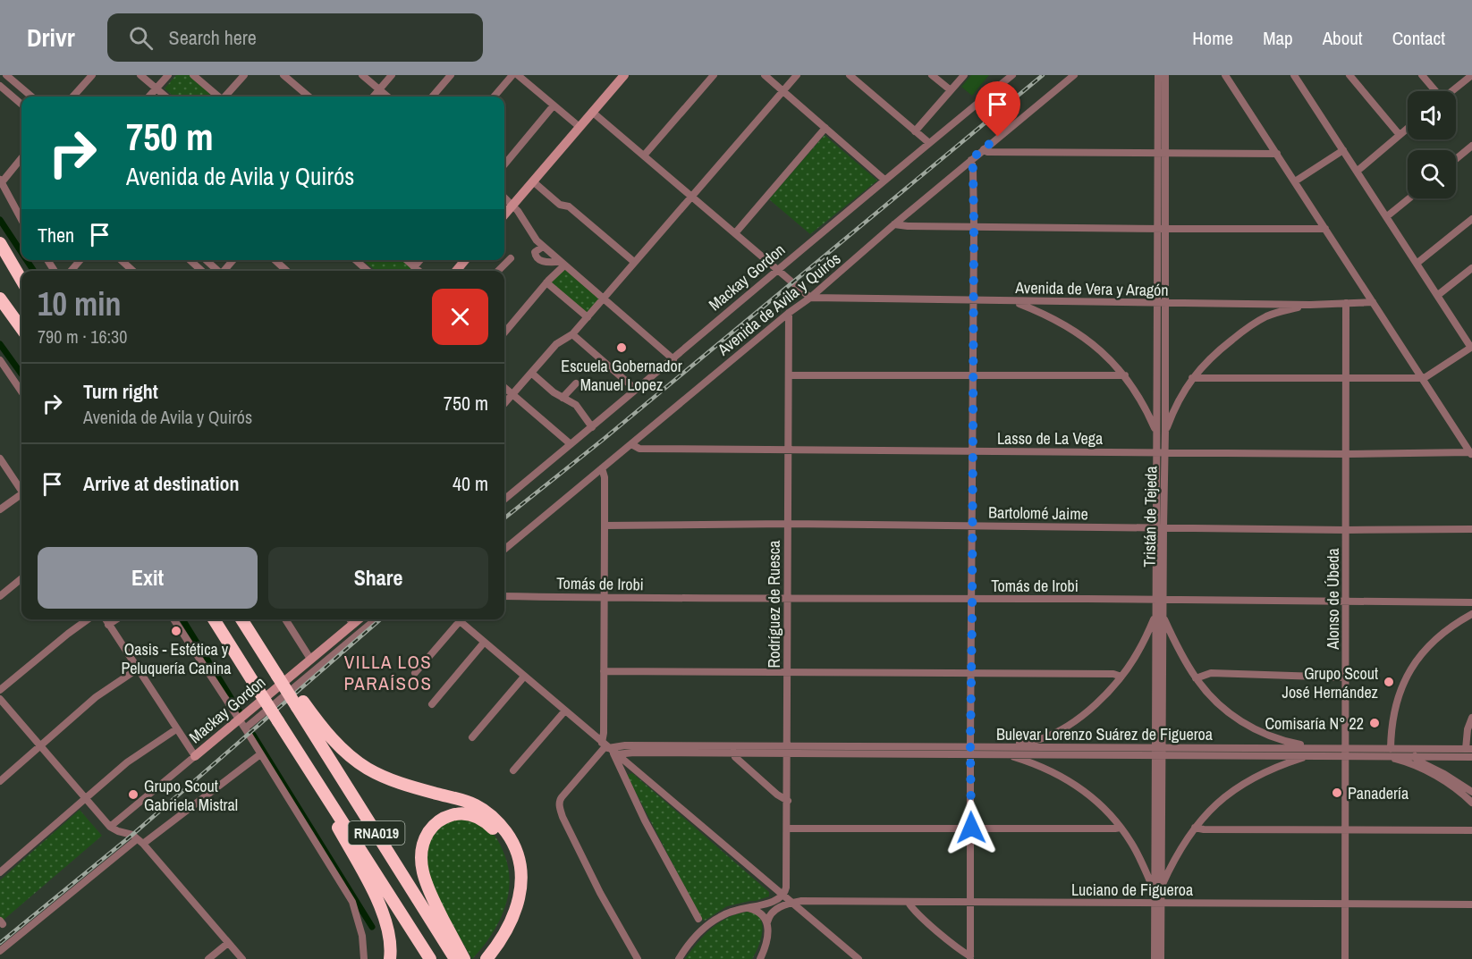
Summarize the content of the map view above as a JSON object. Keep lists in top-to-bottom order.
{
  "streets": {
    "highway": ["RNA019"],
    "main road": ["Mackay Gordon"],
    "street": [
      "Avenida de Vera y Aragón",
      "Avenida de Avila y Quirós",
      "Lasso de La Vega",
      "Bartolomé Jaime",
      "Tristán de Tejeda",
      "Tomás de Irobi",
      "Alonso de Úbeda",
      "Rodríguez de Ruesca",
      "Bulevar Lorenzo Suárez de Figueroa",
      "Luciano de Figueroa"
    ]
  },
  "crossings": [
    ["Avenida de Vera y Aragón", "Avenida de Avila y Quirós"],
    ["Avenida de Vera y Aragón", "Tristán de Tejeda"],
    ["Avenida de Vera y Aragón", "Alonso de Úbeda"],
    ["Avenida de Avila y Quirós", "Lasso de La Vega"],
    ["Avenida de Avila y Quirós", "Rodríguez de Ruesca"],
    ["Lasso de La Vega", "Tristán de Tejeda"],
    ["Lasso de La Vega", "Alonso de Úbeda"],
    ["Lasso de La Vega", "Rodríguez de Ruesca"],
    ["Bartolomé Jaime", "Tristán de Tejeda"],
    ["Bartolomé Jaime", "Alonso de Úbeda"],
    ["Bartolomé Jaime", "Rodríguez de Ruesca"],
    ["Tristán de Tejeda", "Tomás de Irobi"],
    ["Tristán de Tejeda", "Bulevar Lorenzo Suárez de Figueroa"],
    ["Tristán de Tejeda", "Luciano de Figueroa"],
    ["Tomás de Irobi", "Alonso de Úbeda"],
    ["Tomás de Irobi", "Rodríguez de Ruesca"],
    ["Alonso de Úbeda", "Bulevar Lorenzo Suárez de Figueroa"],
    ["Alonso de Úbeda", "Luciano de Figueroa"],
    ["Rodríguez de Ruesca", "Bulevar Lorenzo Suárez de Figueroa"]
  ],
  "districts": ["VILLA LOS PARAÍSOS"],
  "places": [
    "Escuela Gobernador Manuel Lopez",
    "Oasis - Estética y Peluquería Canina",
    "Grupo Scout José Hernández",
    "Comisaría N° 22",
    "Panadería",
    "Grupo Scout Gabriela Mistral"
  ],
  "page": {
    "header": "Drivr",
    "search": "Search here",
    "nav": [
      "Home",
      "Map",
      "About",
      "Contact"
    ],
    "turn": ["750 m", "Avenida de Avila y Quirós"],
    "then": "Then",
    "heading": ["10 min", "790 m · 16:30"],
    "list": [
      {
        "name": "Turn right",
        "note": "Avenida de Avila y Quirós",
        "value": "750 m"
      },
      {
        "name": "Arrive at destination",
        "value": "40 m"
      }
    ],
    "buttons": ["Exit", "Share"]
  }
}
